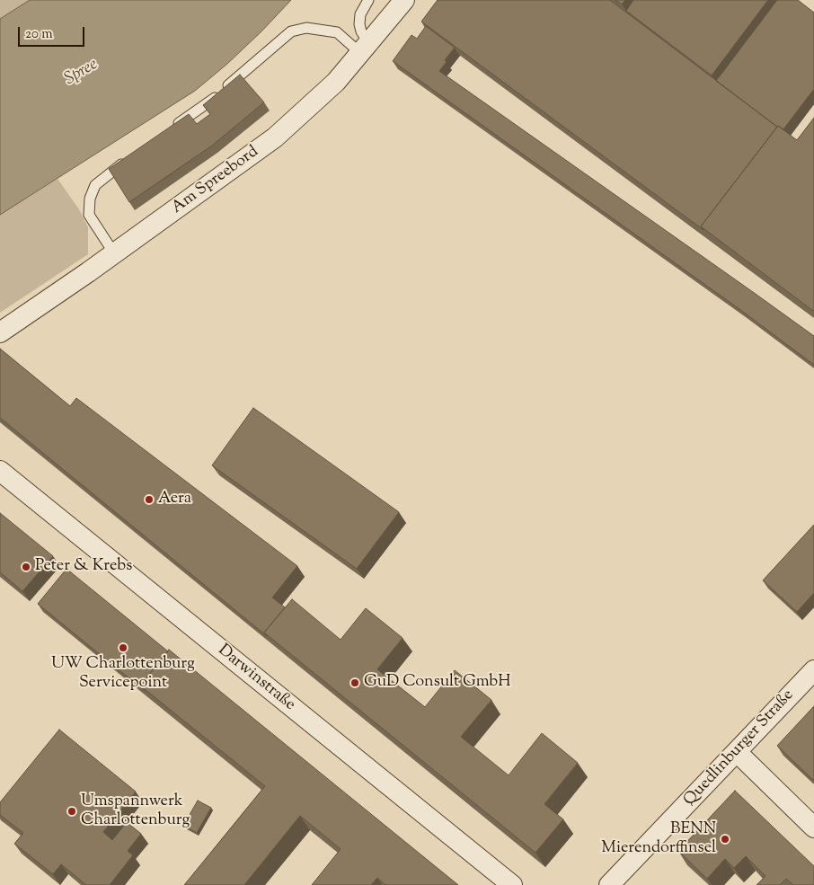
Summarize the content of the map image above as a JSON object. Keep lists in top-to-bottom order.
{
  "streets": {
    "street": ["Am Spreebord", "Darwinstraße", "Quedlinburger Straße"]
  },
  "water": ["Spree"],
  "places": [
    "Aera",
    "Peter & Krebs",
    "UW Charlottenburg Servicepoint",
    "GuD Consult GmbH",
    "Umspannwerk Charlottenburg",
    "BENN Mierendorffinsel"
  ],
  "scale_bar": "20 m"
}
